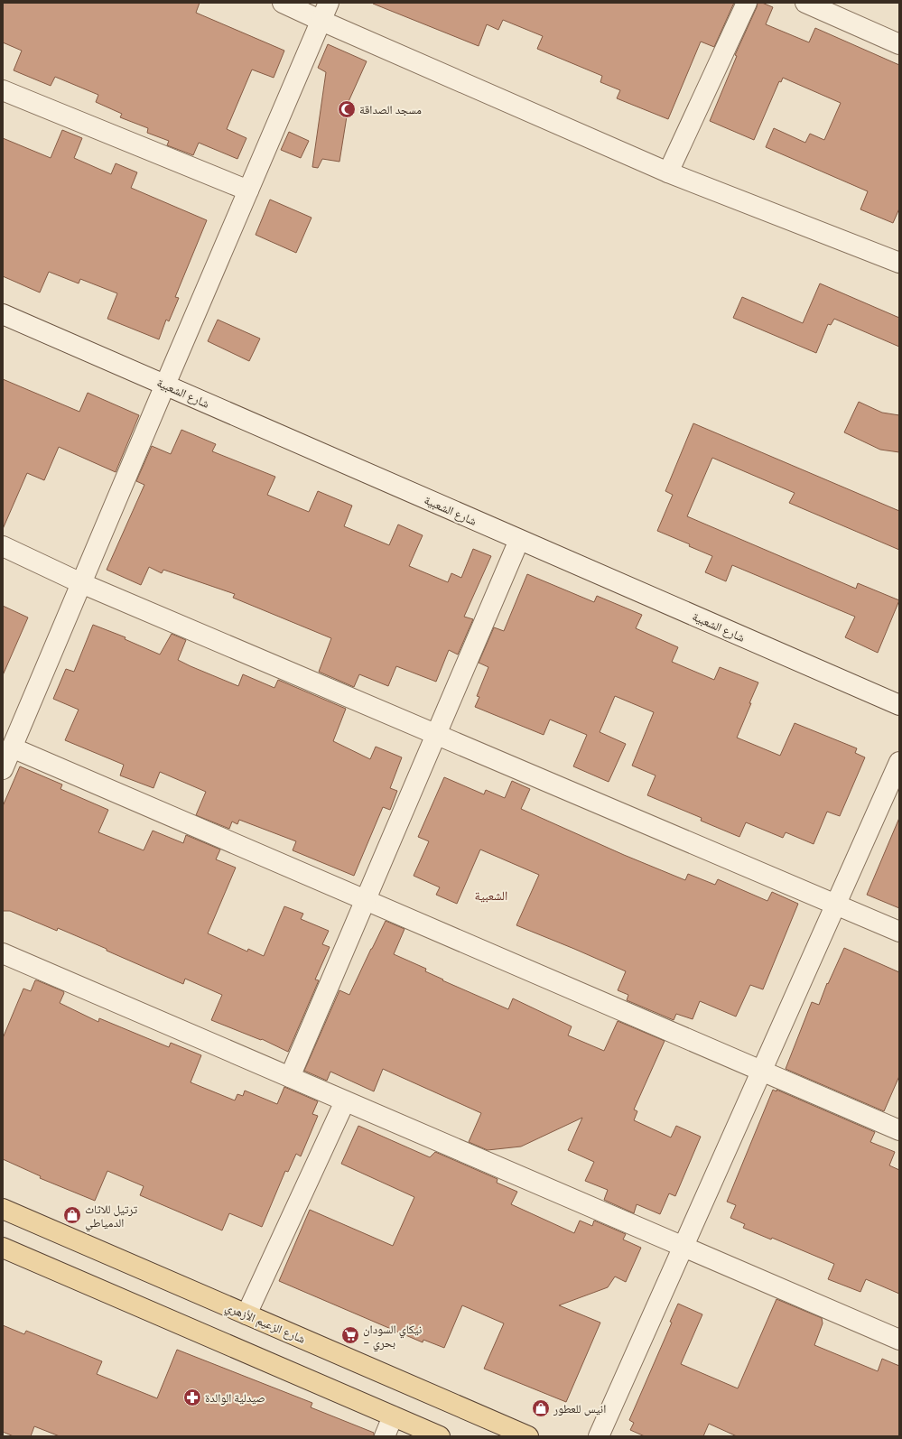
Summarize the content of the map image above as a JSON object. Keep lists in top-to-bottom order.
{
  "streets": {
    "main road": ["شارع الزعيم الأزهري"],
    "street": ["شارع الشعبية"]
  },
  "districts": ["الشعبية"],
  "places": {
    "mosque": ["مسجد الصداقة"],
    "shop": ["ترتيل للاثاث الدمياطي", "انيس للعطور"],
    "supermarket": ["نيكاي السودان - بحري"],
    "pharmacy": ["صيدلية الوالدة"]
  }
}
